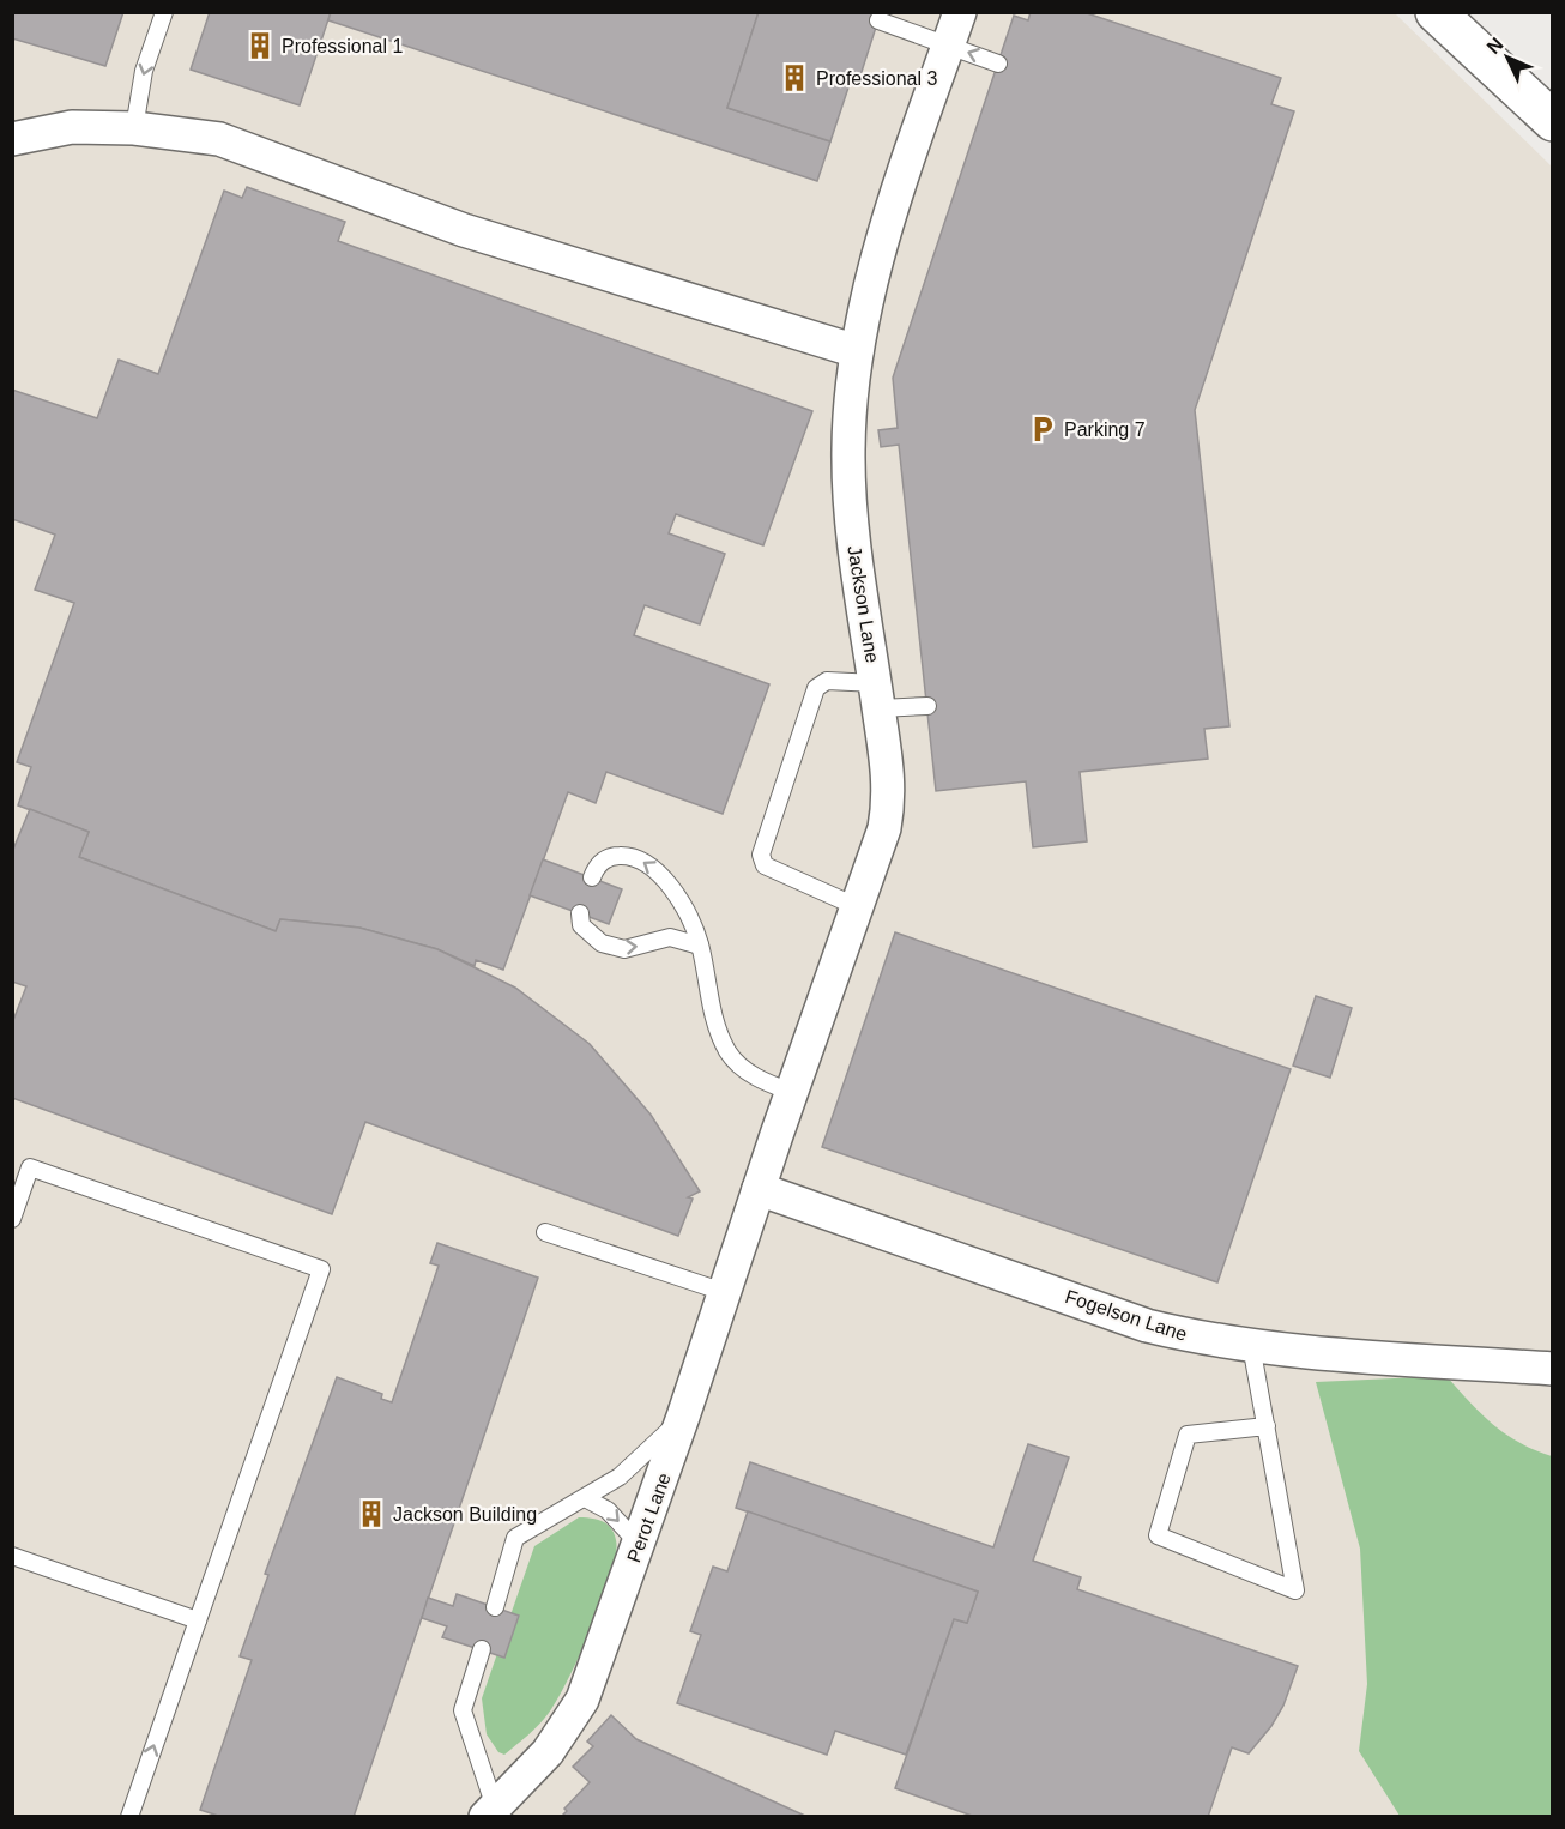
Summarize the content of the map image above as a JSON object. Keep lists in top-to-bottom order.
{
  "streets": {
    "street": ["Jackson Lane", "Fogelson Lane", "Perot Lane"]
  },
  "crossings": [
    ["Jackson Lane", "Fogelson Lane"],
    ["Jackson Lane", "Perot Lane"],
    ["Fogelson Lane", "Perot Lane"]
  ],
  "places": {
    "building": ["Professional 1", "Professional 3", "Jackson Building"],
    "parking": ["Parking 7"]
  },
  "north": "top left"
}
